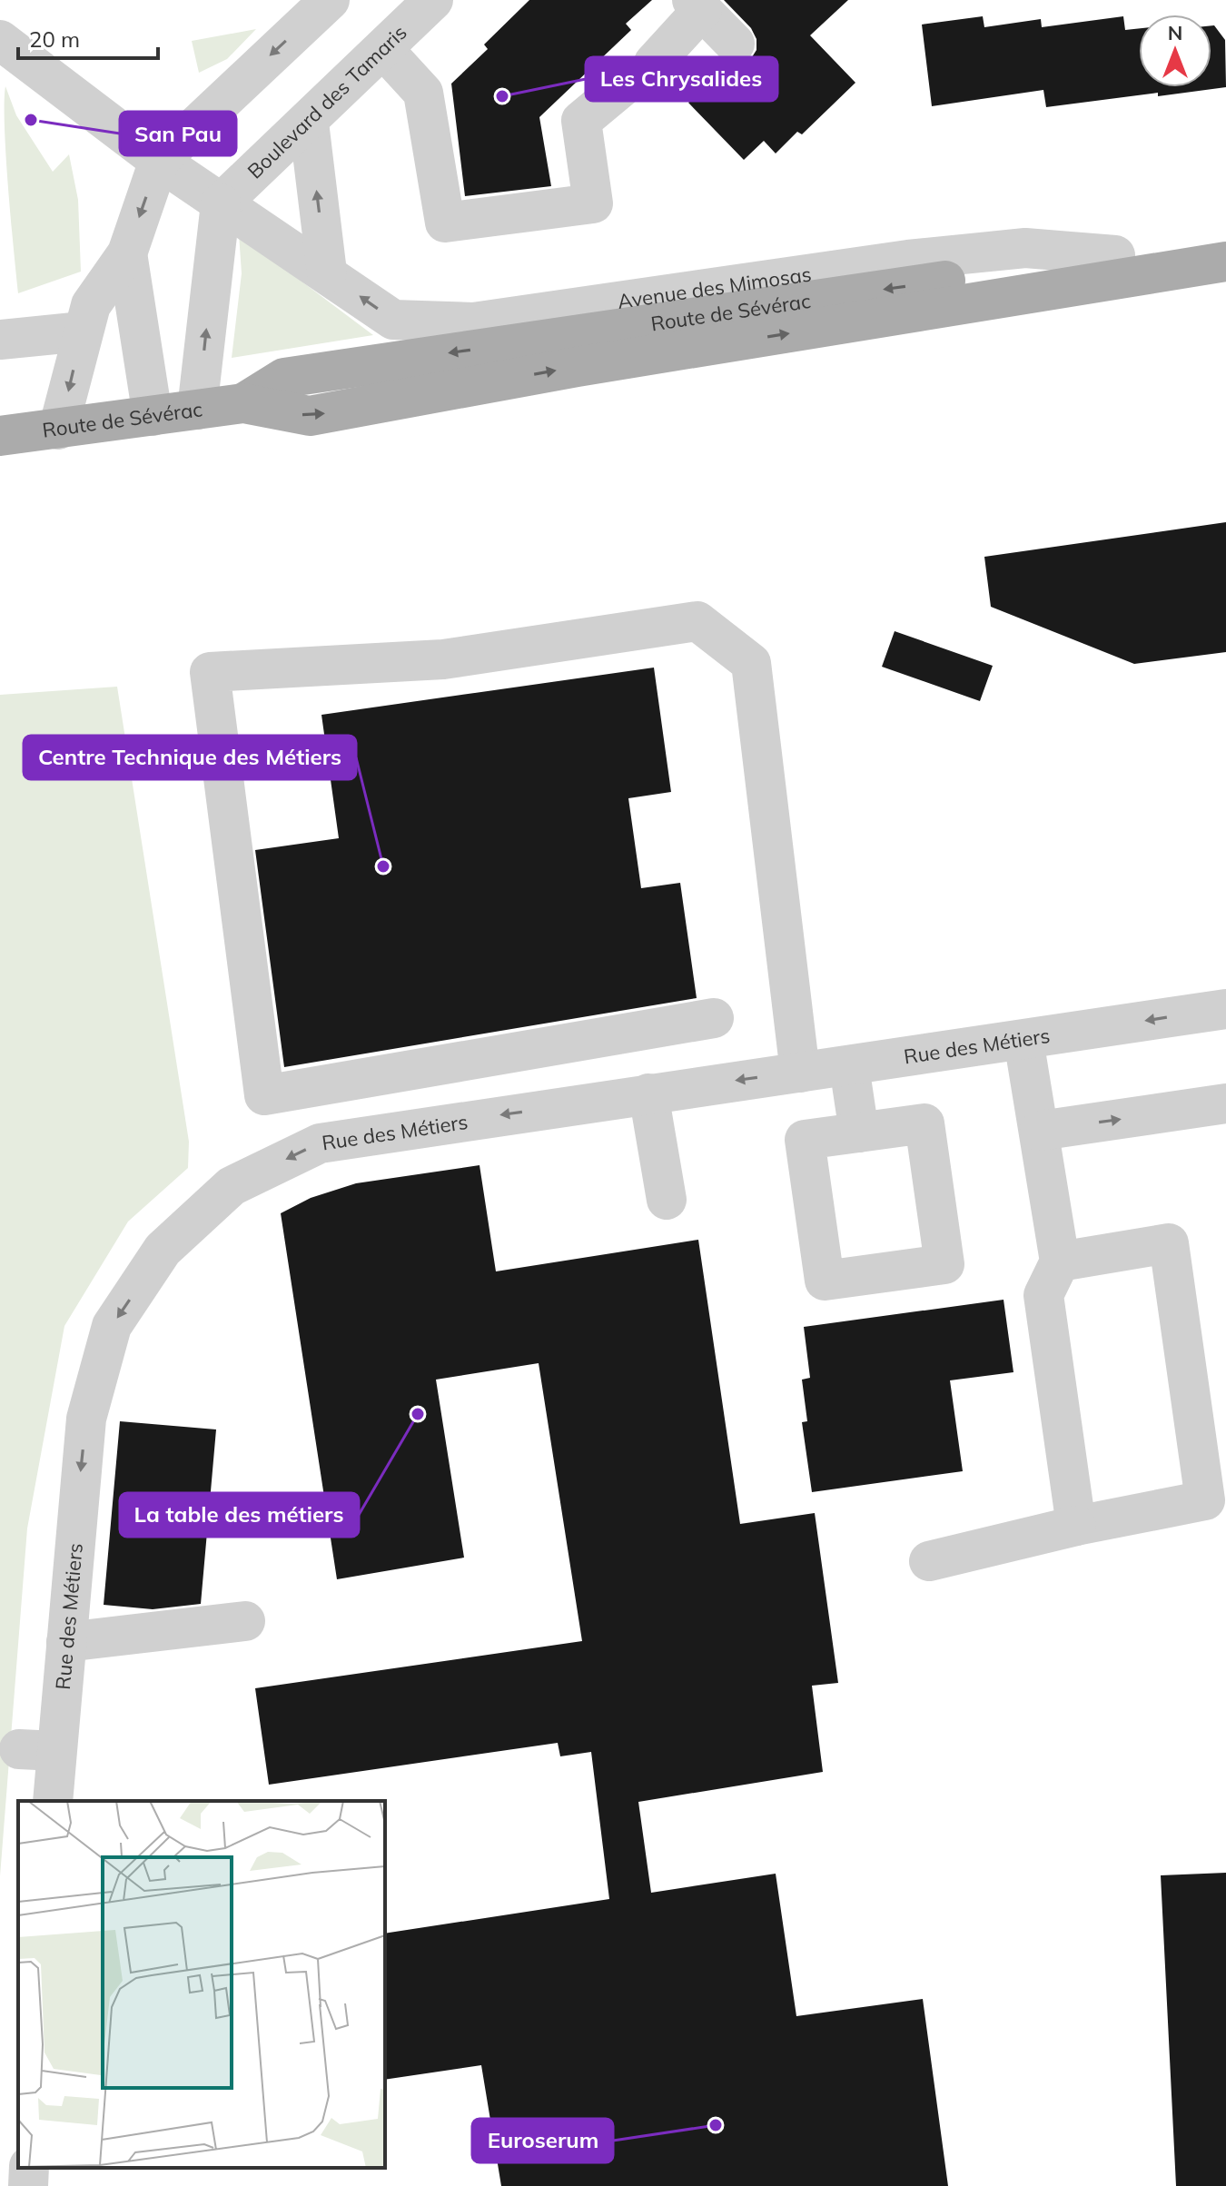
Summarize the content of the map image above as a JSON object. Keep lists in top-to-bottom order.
{
  "streets": {
    "main road": ["Route de Sévérac"],
    "street": ["Boulevard des Tamaris", "Avenue des Mimosas", "Rue des Métiers"]
  },
  "crossings": [
    ["Boulevard des Tamaris", "Avenue des Mimosas"],
    ["Avenue des Mimosas", "Route de Sévérac"]
  ],
  "one_way": ["Avenue des Mimosas", "Rue des Métiers"],
  "places": [
    "Les Chrysalides",
    "San Pau",
    "Centre Technique des Métiers",
    "La table des métiers",
    "Euroserum"
  ],
  "scale_bar": "20 m",
  "north": "top"
}
